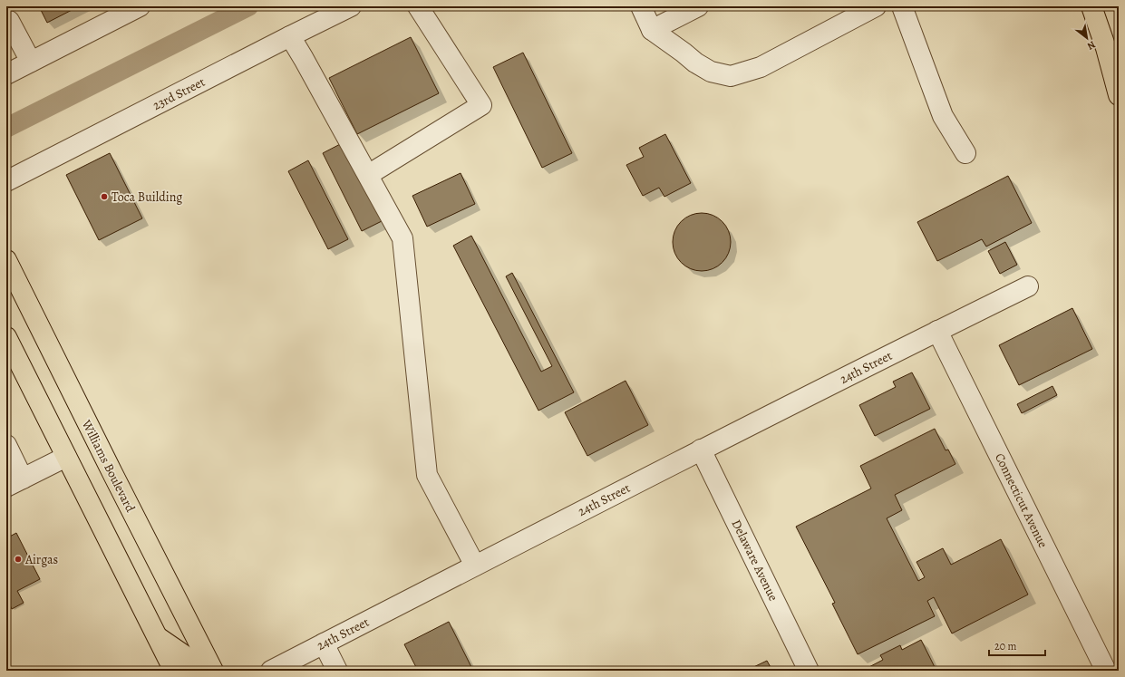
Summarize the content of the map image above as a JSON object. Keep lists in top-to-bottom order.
{
  "streets": {
    "main road": ["Williams Boulevard"],
    "street": [
      "23rd Street",
      "24th Street",
      "Connecticut Avenue",
      "Delaware Avenue"
    ]
  },
  "crossings": [
    ["24th Street", "Connecticut Avenue"],
    ["24th Street", "Delaware Avenue"]
  ],
  "places": ["Toca Building", "Airgas"],
  "scale_bar": "20 m",
  "north": "bottom right"
}
